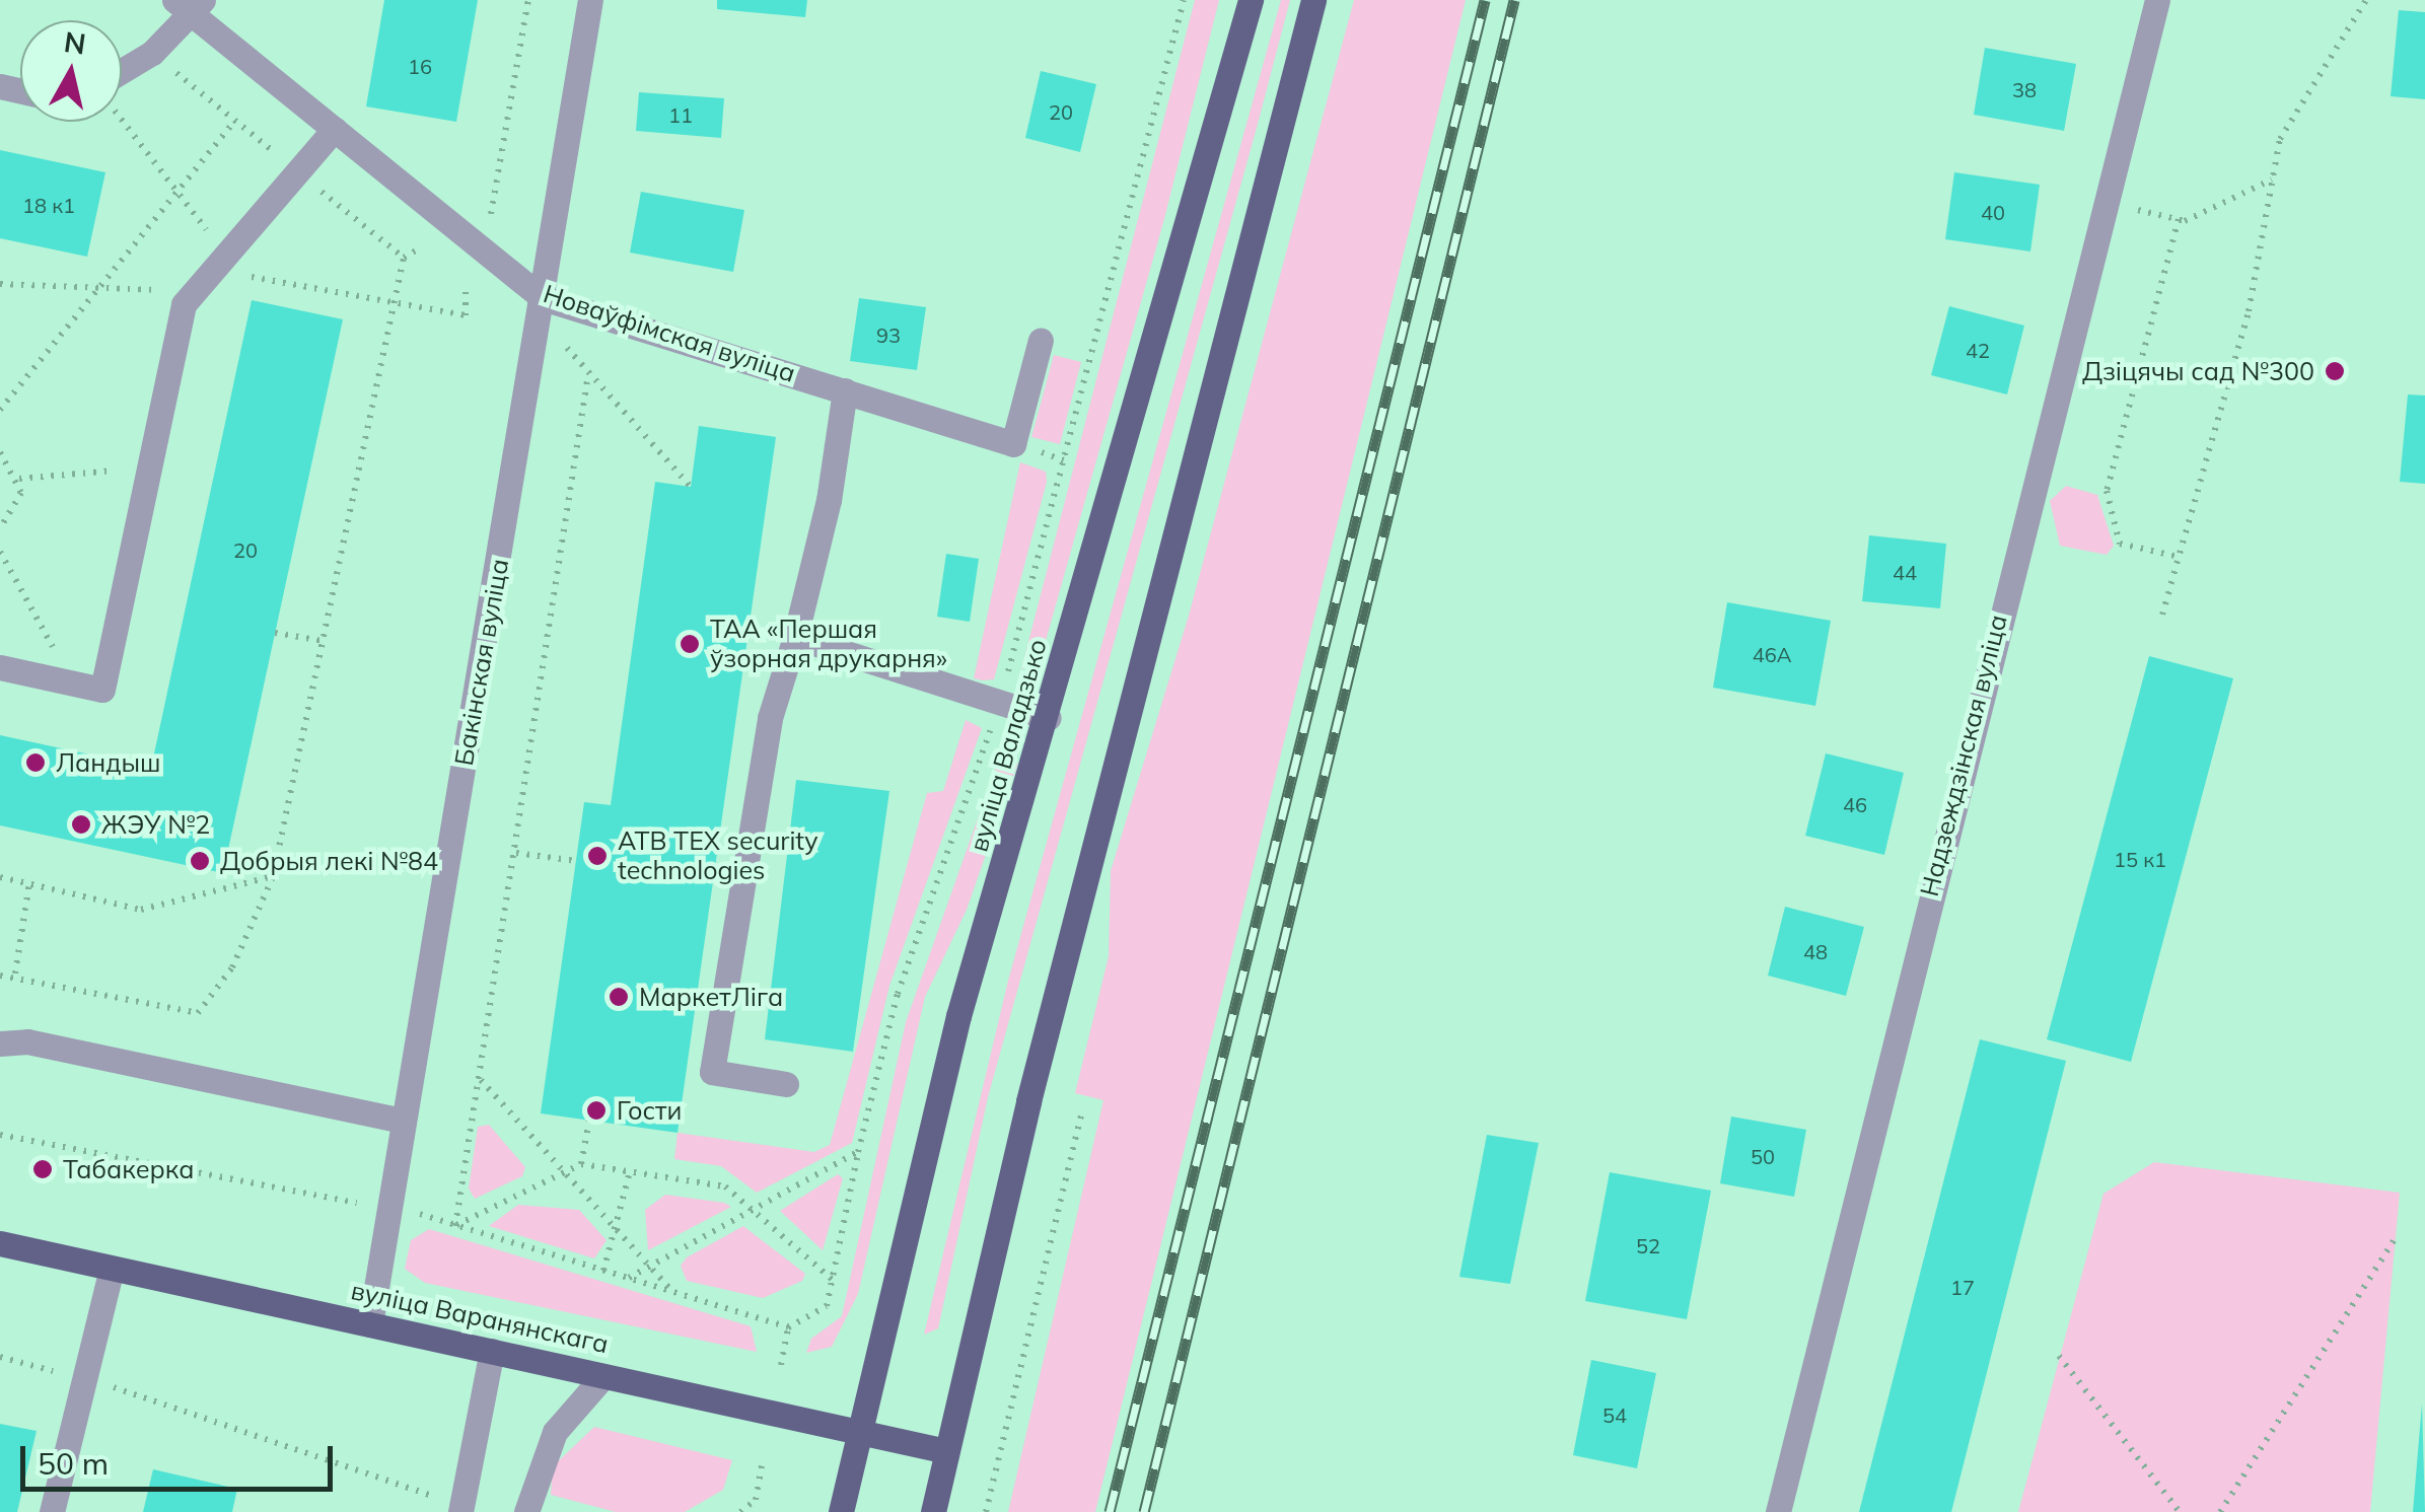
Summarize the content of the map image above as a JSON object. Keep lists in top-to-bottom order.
{
  "streets": {
    "main road": ["вуліца Валадзько", "вуліца Варанянскага"],
    "street": ["Новаўфімская вуліца", "Бакінская вуліца", "Надзеждзінская вуліца"]
  },
  "crossings": [
    ["Новаўфімская вуліца", "Бакінская вуліца"],
    ["Бакінская вуліца", "вуліца Варанянскага"],
    ["вуліца Валадзько", "вуліца Варанянскага"]
  ],
  "places": [
    "Дзіцячы сад №300",
    "ТАА «Першая ўзорная друкарня»",
    "Ландыш",
    "ЖЭУ №2",
    "ATB TEX security technologies",
    "Добрыя лекі №84",
    "МаркетЛіга",
    "Гости",
    "Табакерка"
  ],
  "house_numbers": [
    "16",
    "38",
    "20",
    "11",
    "18 к1",
    "40",
    "93",
    "42",
    "20",
    "44",
    "46А",
    "46",
    "15 к1",
    "48",
    "50",
    "52",
    "17",
    "54"
  ],
  "scale_bar": "50 m",
  "north": "top"
}
